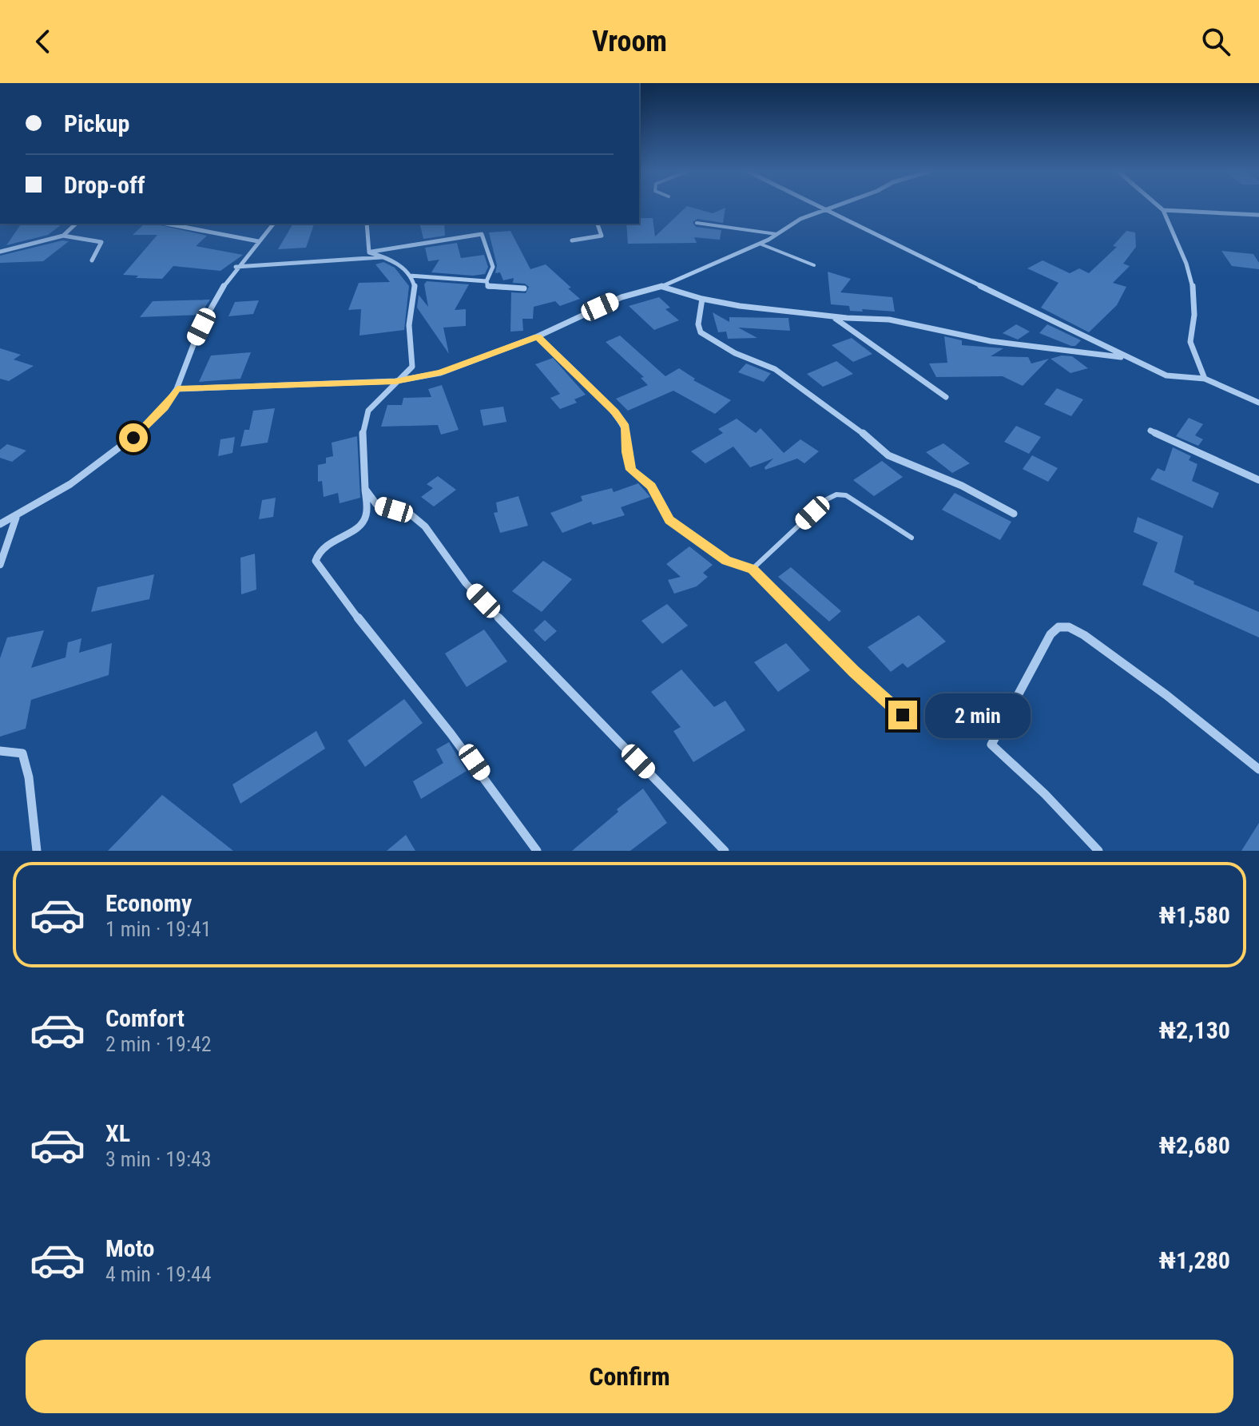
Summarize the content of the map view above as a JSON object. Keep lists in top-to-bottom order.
{
  "page": {
    "header": "Vroom",
    "banner": ["Pickup", "Drop-off"],
    "bubble": "2 min",
    "list": [
      {
        "name": "Economy",
        "note": "1 min · 19:41",
        "value": "₦1,580"
      },
      {
        "name": "Comfort",
        "note": "2 min · 19:42",
        "value": "₦2,130"
      },
      {
        "name": "XL",
        "note": "3 min · 19:43",
        "value": "₦2,680"
      },
      {
        "name": "Moto",
        "note": "4 min · 19:44",
        "value": "₦1,280"
      }
    ],
    "buttons": "Confirm"
  }
}
